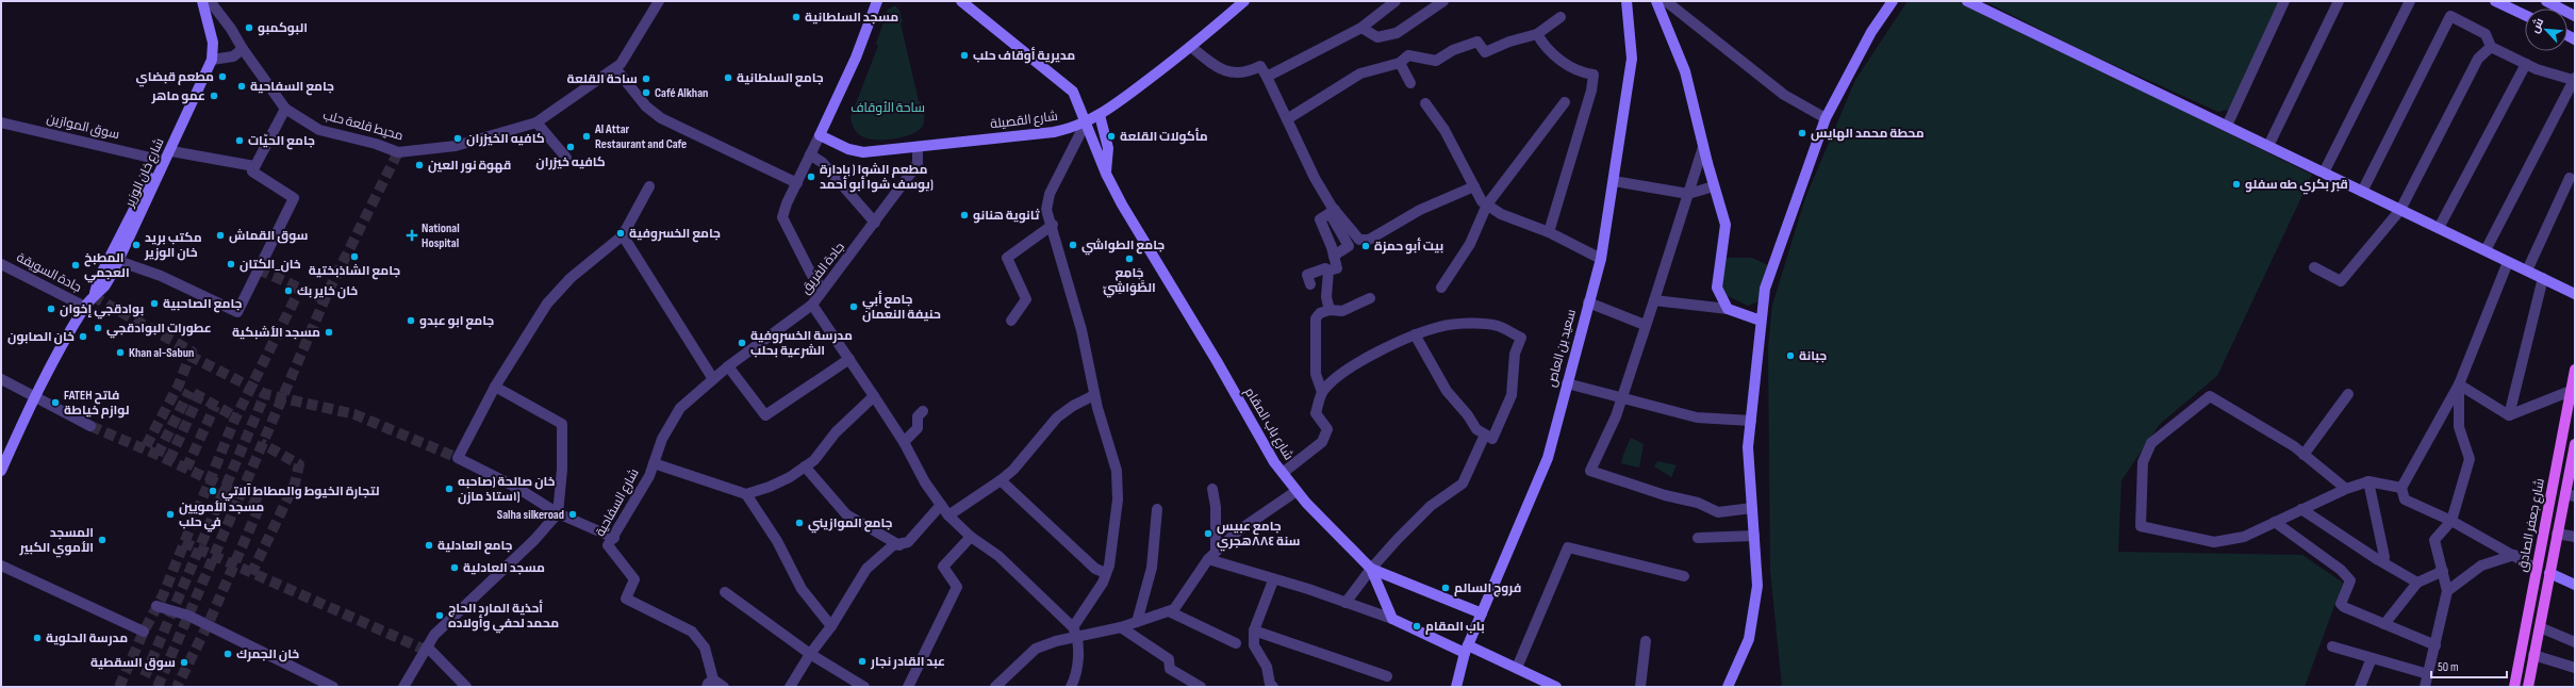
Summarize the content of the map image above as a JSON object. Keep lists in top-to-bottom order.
{
  "streets": {
    "main road": ["شارع جعفر الصادق"],
    "street": [
      "شارع القصيلة",
      "محيط قلعة حلب",
      "سوق الموازين",
      "شارع خان الوزير",
      "جادة الفريق",
      "جادة السويقة",
      "سعيد بن العاص",
      "شارع باب المقام",
      "شارع السفاحية"
    ]
  },
  "crossings": [
    ["شارع القصيلة", "جادة الفريق"],
    ["شارع القصيلة", "شارع باب المقام"],
    ["سوق الموازين", "شارع خان الوزير"],
    ["شارع خان الوزير", "جادة السويقة"],
    ["جادة الفريق", "شارع السفاحية"],
    ["سعيد بن العاص", "شارع باب المقام"]
  ],
  "parks": ["ساحة الأوقاف"],
  "places": {
    "other": [
      "مسجد السلطانية",
      "البوكمبو",
      "مديرية أوقاف حلب",
      "مطعم قبضاي",
      "جامع السلطانية",
      "ساحة القلعة",
      "جامع السفاحية",
      "Café Alkhan",
      "عمو ماهر",
      "محطة محمد الهايس",
      "Al Attar Restaurant and Cafe",
      "مأكولات القلعة",
      "كافيه الخيزران",
      "جامع الحيّات",
      "كافيه خيزران",
      "قهوة نور العين",
      "مطعم الشوا ( بإدارة يوسف شوا أبو أحمد)",
      "قبر بكري طه سفلو",
      "ثانوية هنانو",
      "جامع الخسروفية",
      "سوق القماش",
      "مكتب بريد خان الوزير",
      "جامع الطواشي",
      "بيت أبو حمزة",
      "جامع الشاذبختية",
      "جَامِع الطَّوَاشِيّ",
      "خان_الكتان",
      "المطبخ العجمي",
      "خان خاير بك",
      "جامع الصاحبية",
      "جامع أبي حنيفة النعمان",
      "بوادقجي إخوان",
      "جامع ابو عبدو",
      "عطورات البوادقجي",
      "مسجد الأشبكية",
      "خان الصابون",
      "مدرسة الخسروفية الشرعية بحلب",
      "Khan al-Sabun",
      "جبانة",
      "FATEH فاتح لوازم خياطة",
      "خان صالحة (صاحبه استاذ مازن)",
      "لتجارة الخيوط والمطاط آلاتي",
      "مسجد الأمويين في حلب",
      "Salha silkeroad",
      "جامع الموازيني",
      "جامع عبيس سنة ٨٨٤هجري",
      "المسجد الأموي الكبير",
      "جامع العادلية",
      "مسجد العادلية",
      "فروج السالم",
      "أحذية المارد الحاج محمد لحفي وأولاده",
      "باب المقام",
      "مدرسة الحلوية",
      "خان الجمرك",
      "عبد القادر نجار",
      "سوق السقطية"
    ],
    "health": ["National Hospital"]
  },
  "scale_bar": "50 m",
  "north": "top left"
}
